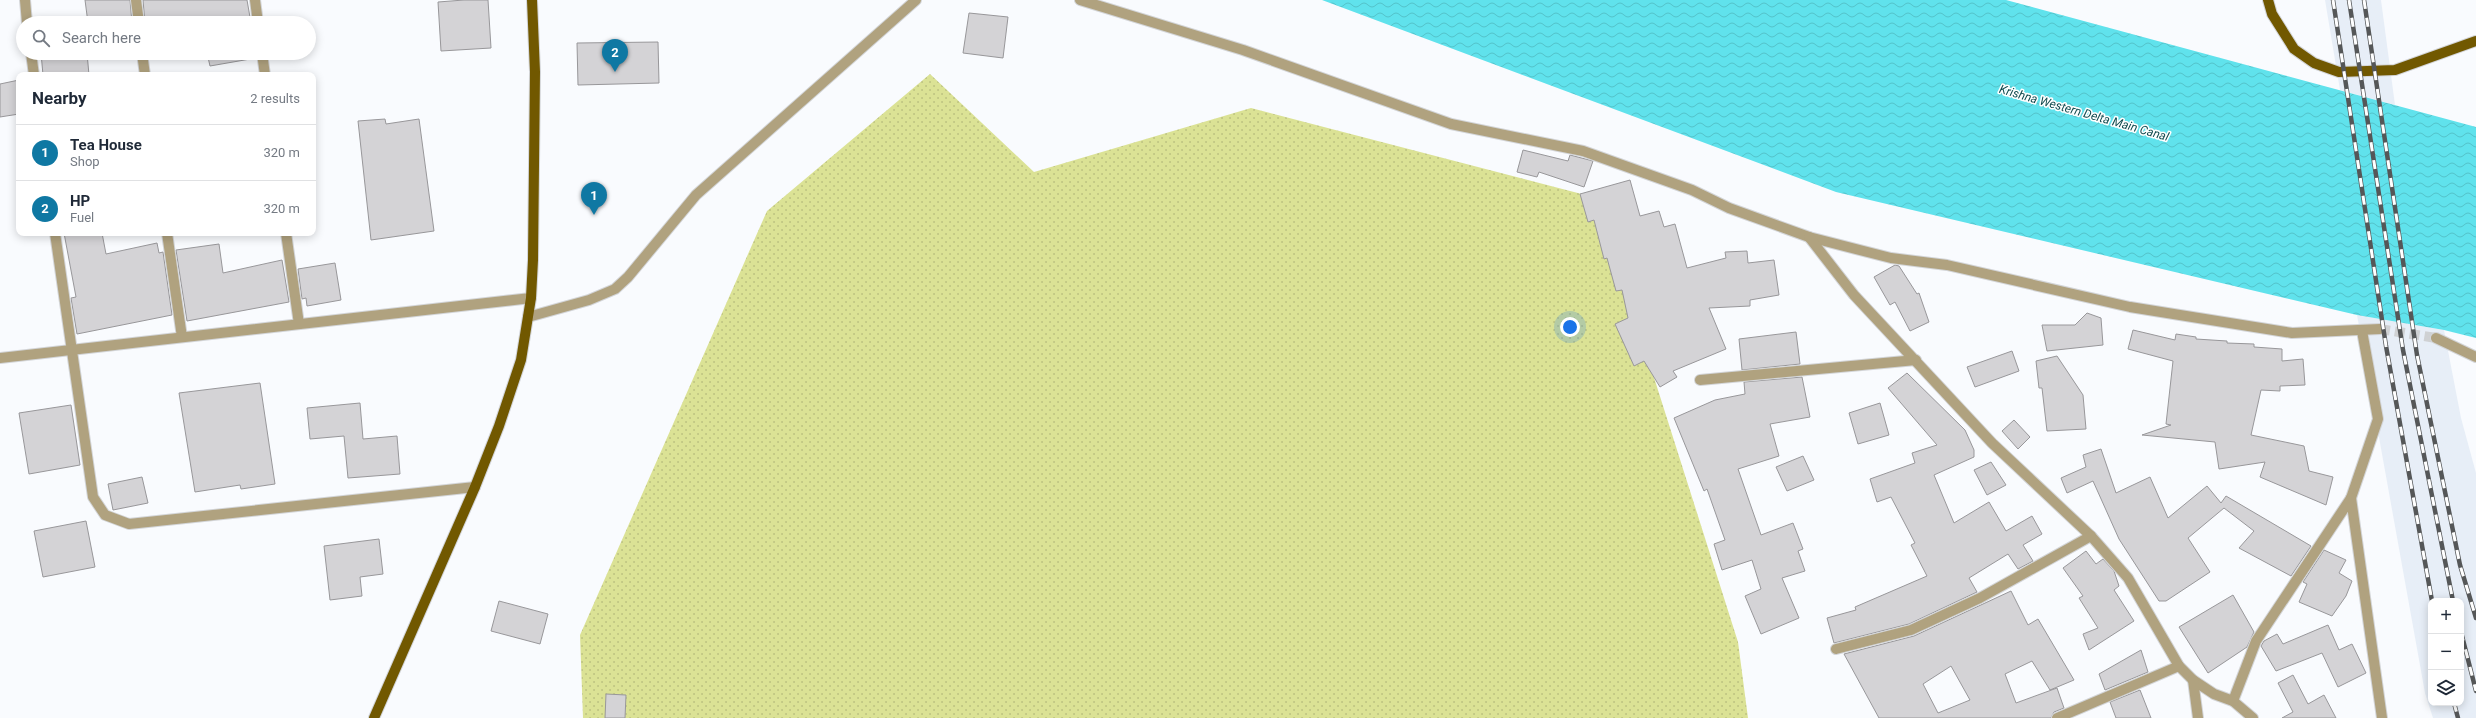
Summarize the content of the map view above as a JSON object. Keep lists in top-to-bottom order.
{
  "water": ["Krishna Western Delta Main Canal"],
  "page": {
    "search": "Search here",
    "pins": ["2", "1"],
    "heading": ["Nearby", "2 results"],
    "list": [
      {
        "mark": "1",
        "name": "Tea House",
        "note": "Shop",
        "value": "320 m"
      },
      {
        "mark": "2",
        "name": "HP",
        "note": "Fuel",
        "value": "320 m"
      }
    ],
    "map_buttons": ["+", "−"]
  }
}
